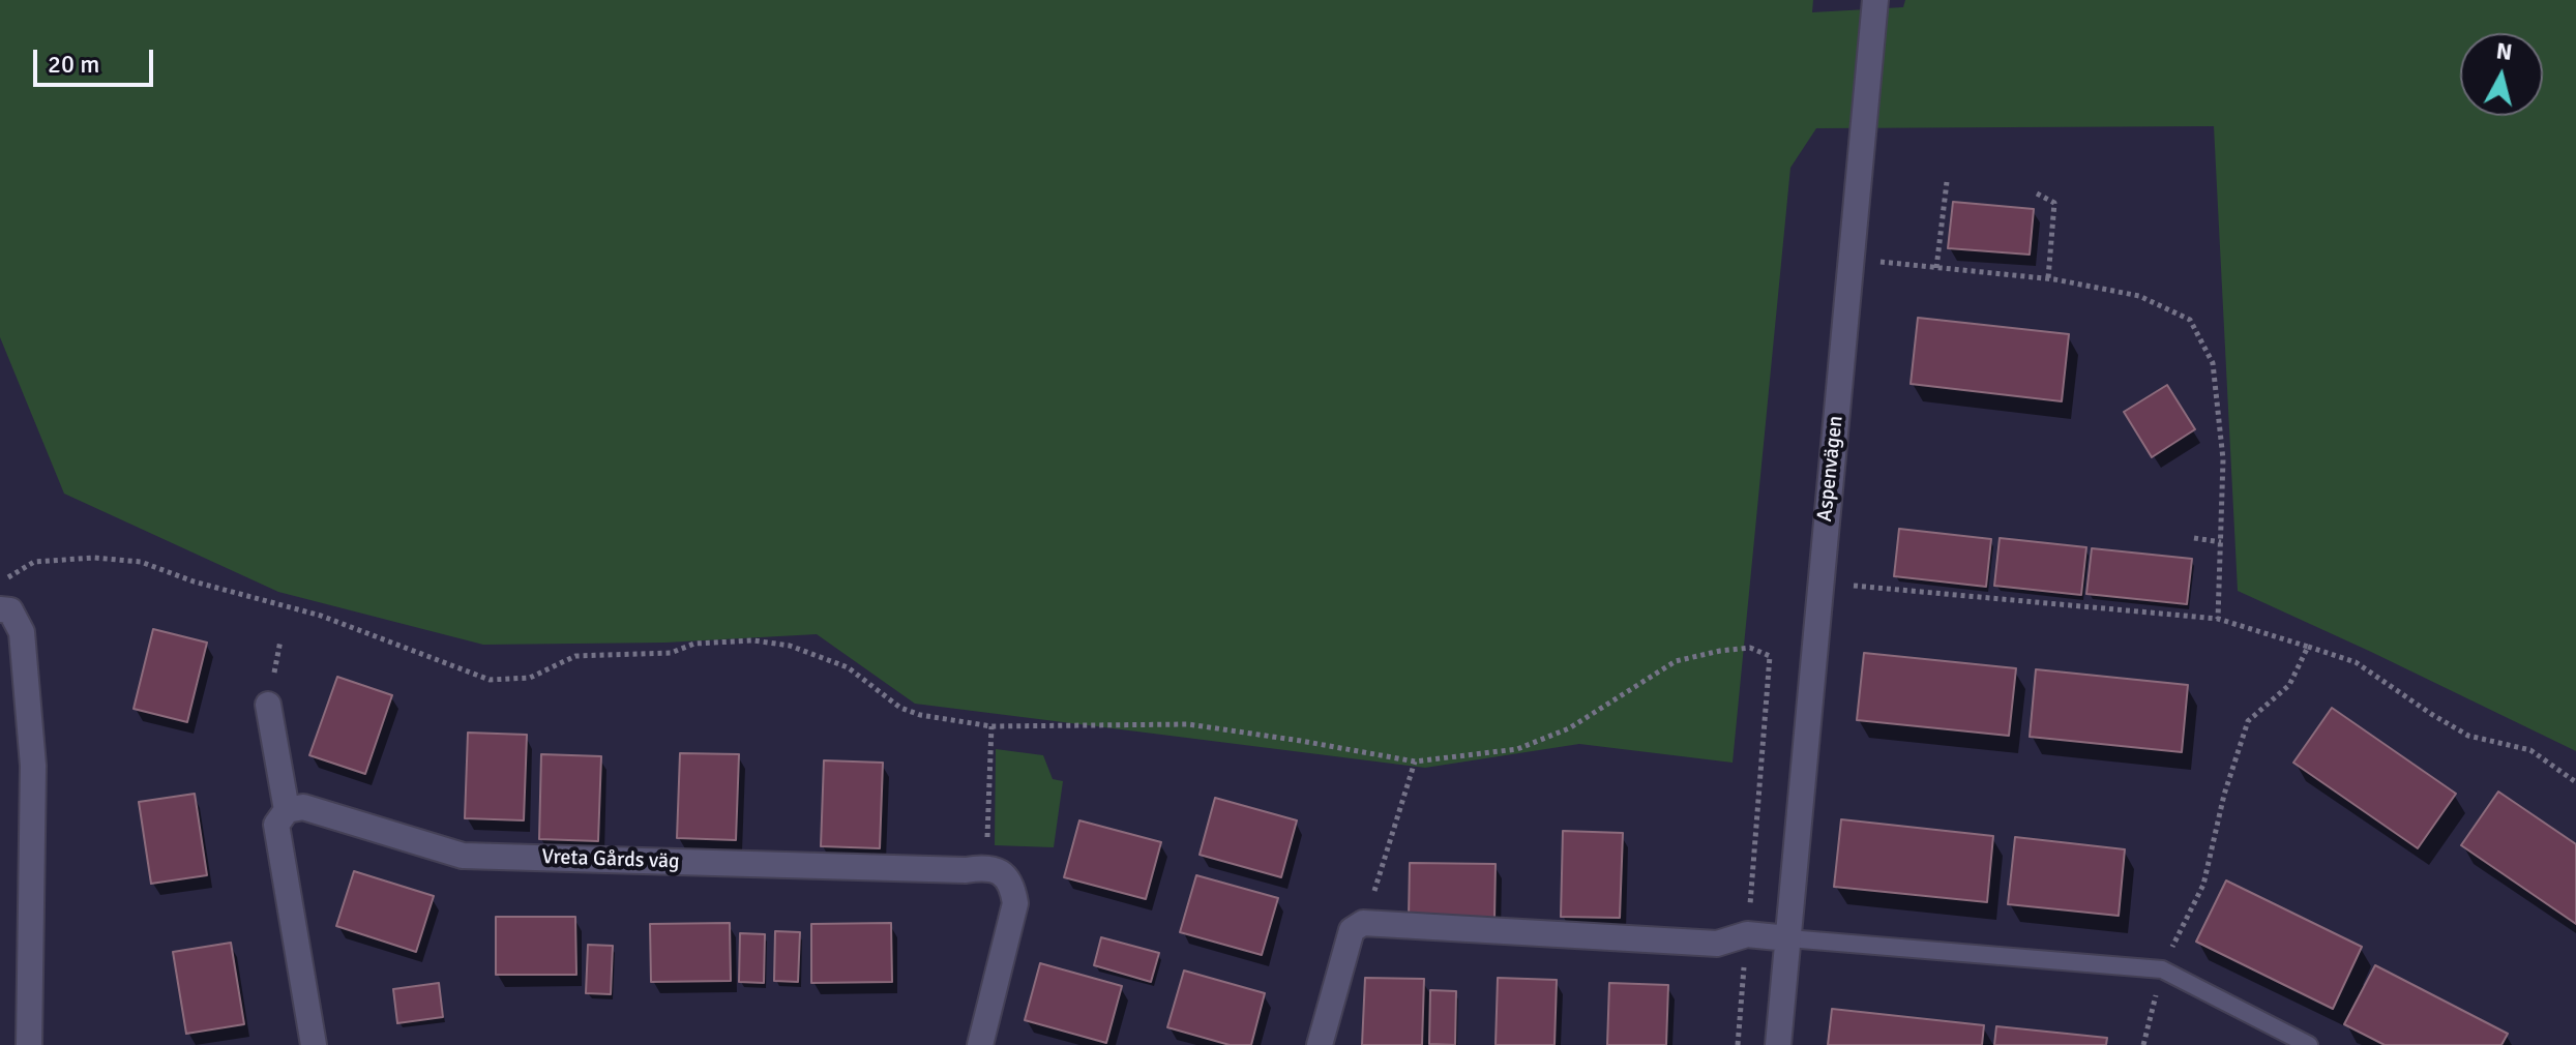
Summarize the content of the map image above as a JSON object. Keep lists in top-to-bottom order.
{
  "streets": {
    "street": ["Aspenvägen", "Vreta Gårds väg"]
  },
  "scale_bar": "20 m",
  "north": "top"
}
